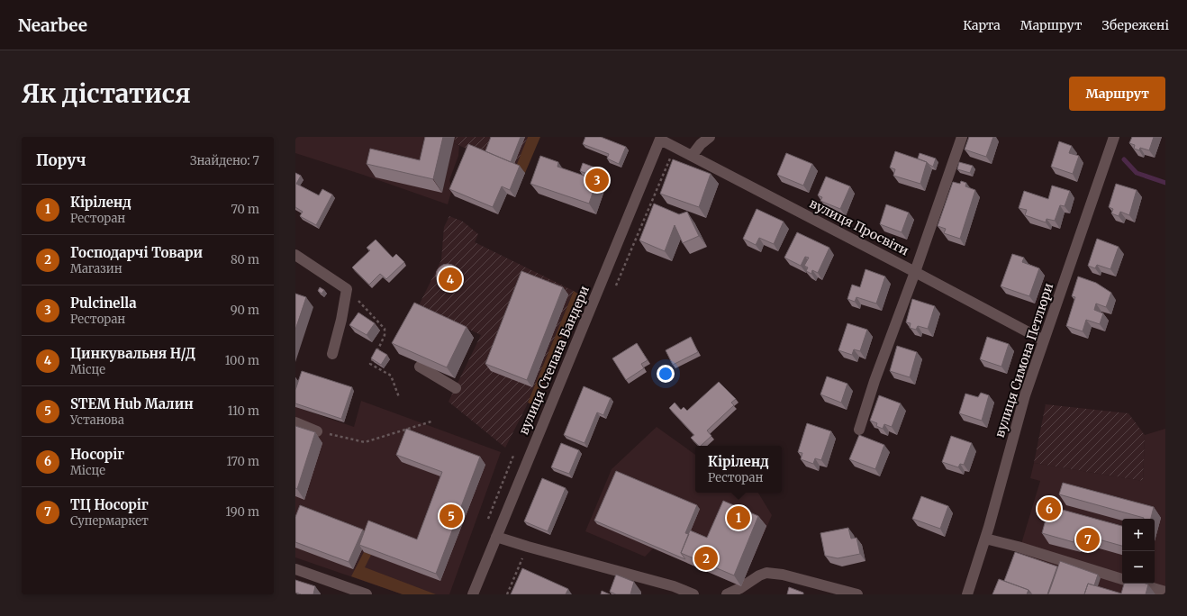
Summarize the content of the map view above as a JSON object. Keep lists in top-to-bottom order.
{
  "streets": {
    "street": ["вулиця Просвіти", "вулиця Степана Бандери", "вулиця Симона Петлюри"]
  },
  "crossings": [
    ["вулиця Просвіти", "вулиця Степана Бандери"],
    ["вулиця Просвіти", "вулиця Симона Петлюри"]
  ],
  "page": {
    "header": "Nearbee",
    "nav": ["Карта", "Маршрут", "Збережені"],
    "buttons": "Маршрут",
    "title": "Як дістатися",
    "heading": ["Поруч", "Знайдено: 7"],
    "pins": [
      "3",
      "4",
      "6",
      "5",
      "1",
      "7",
      "2"
    ],
    "list": [
      {
        "mark": "1",
        "name": "Кіріленд",
        "note": "Ресторан",
        "value": "70 m"
      },
      {
        "mark": "2",
        "name": "Господарчі Товари",
        "note": "Магазин",
        "value": "80 m"
      },
      {
        "mark": "3",
        "name": "Pulcinella",
        "note": "Ресторан",
        "value": "90 m"
      },
      {
        "mark": "4",
        "name": "Цинкувальня Н/Д",
        "note": "Місце",
        "value": "100 m"
      },
      {
        "mark": "5",
        "name": "STEM Hub Малин",
        "note": "Установа",
        "value": "110 m"
      },
      {
        "mark": "6",
        "name": "Носоріг",
        "note": "Місце",
        "value": "170 m"
      },
      {
        "mark": "7",
        "name": "ТЦ Носоріг",
        "note": "Супермаркет",
        "value": "190 m"
      }
    ],
    "popup": ["Кіріленд", "Ресторан"],
    "map_buttons": ["+", "−"]
  }
}
